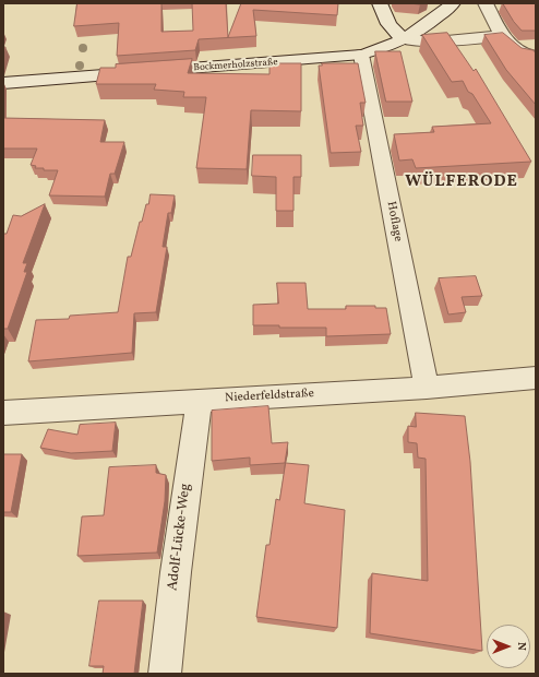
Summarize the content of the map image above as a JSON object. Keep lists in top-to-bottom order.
{
  "streets": {
    "street": [
      "Bockmerholzstraße",
      "Hoflage",
      "Niederfeldstraße",
      "Adolf-Lücke-Weg"
    ]
  },
  "crossings": [
    ["Bockmerholzstraße", "Hoflage"],
    ["Hoflage", "Niederfeldstraße"],
    ["Niederfeldstraße", "Adolf-Lücke-Weg"]
  ],
  "districts": ["WÜLFERODE"],
  "north": "right"
}
